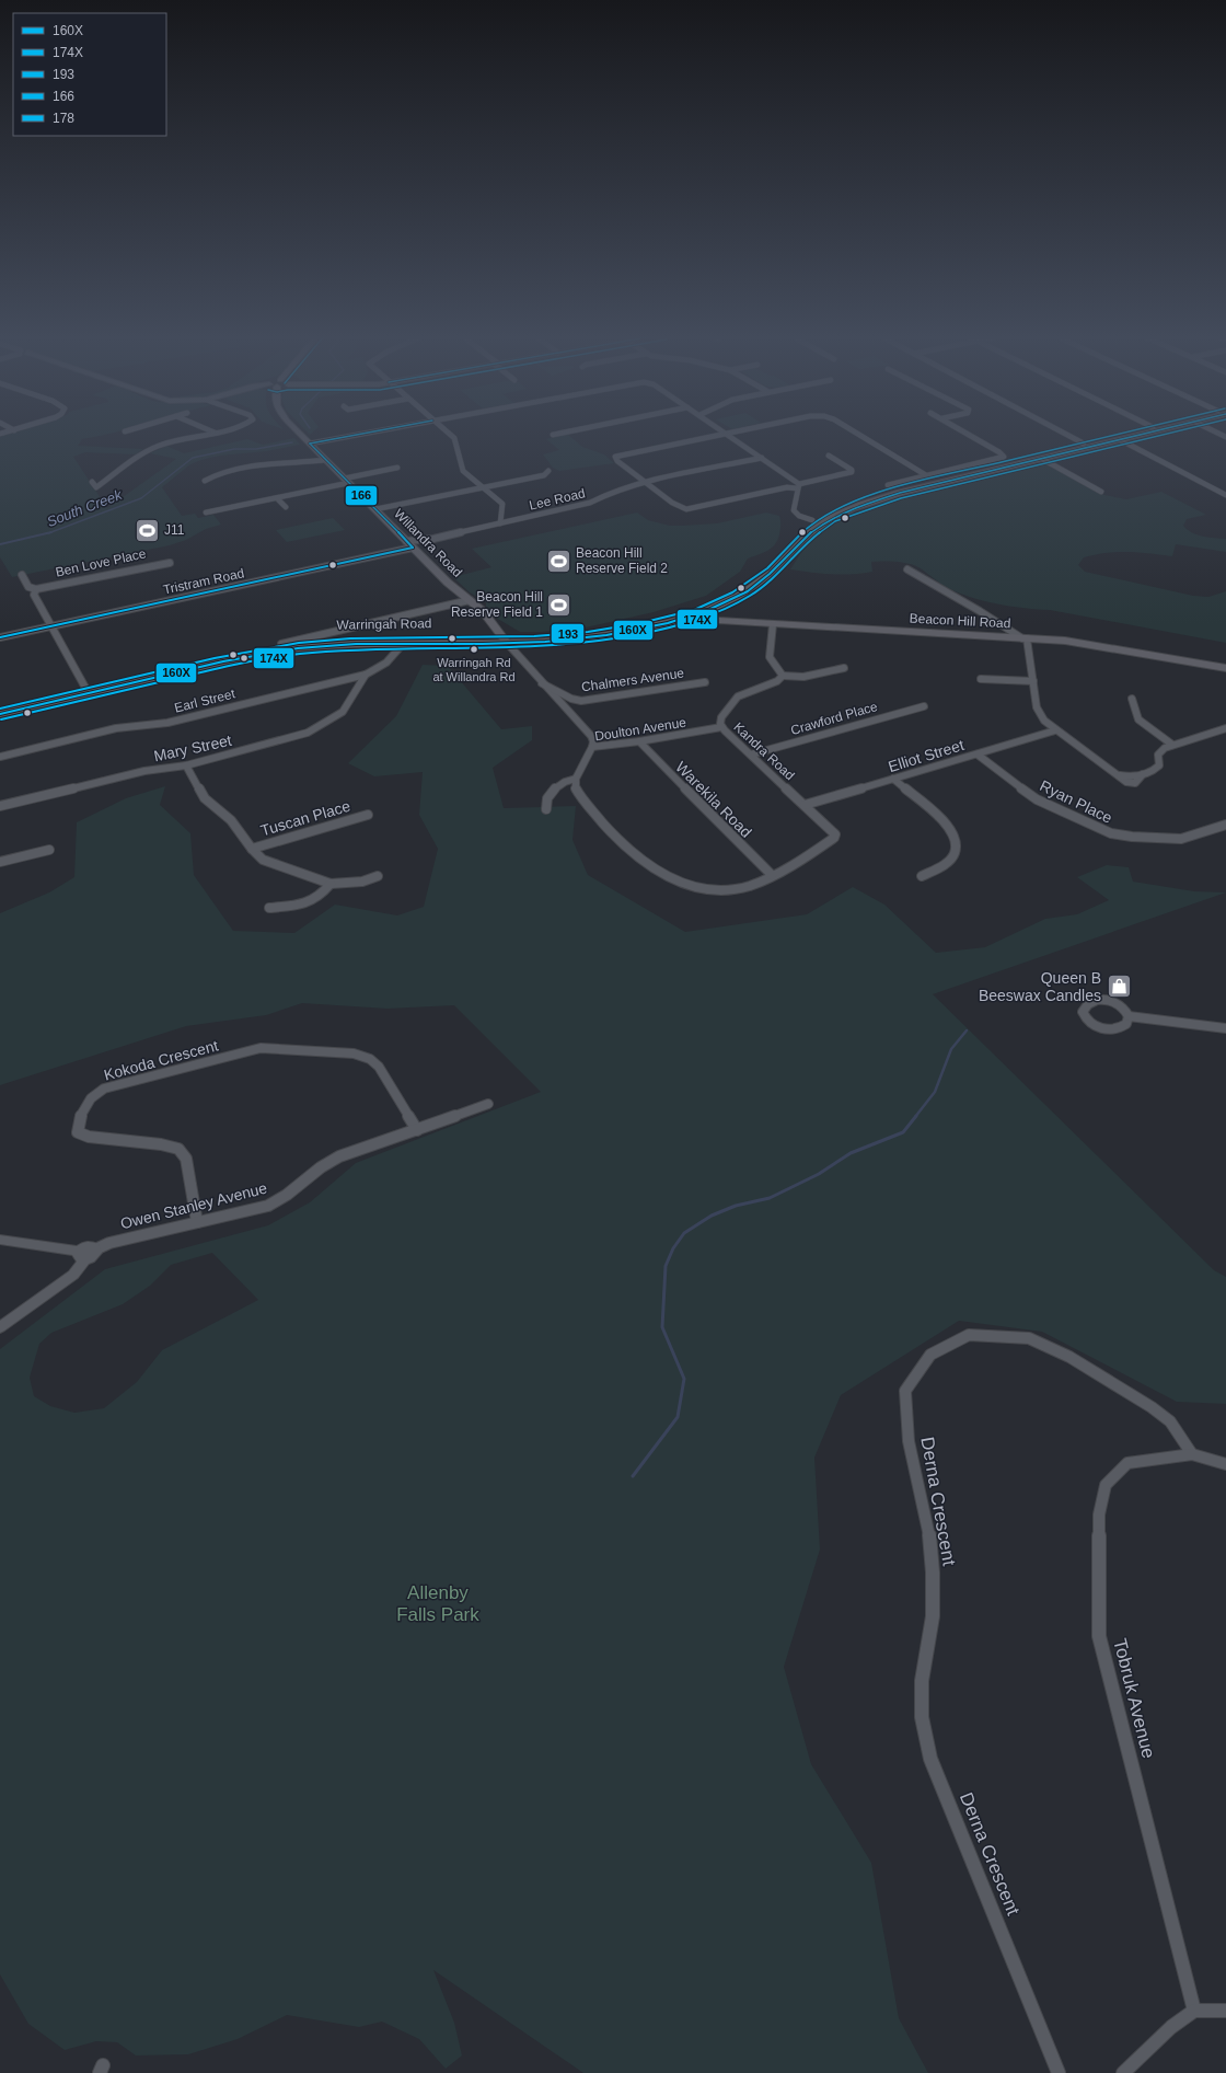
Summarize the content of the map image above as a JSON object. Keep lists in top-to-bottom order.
{
  "streets": {
    "highway": ["Warringah Road"],
    "main road": ["Willandra Road", "Beacon Hill Road"],
    "street": [
      "Lee Road",
      "Ben Love Place",
      "Tristram Road",
      "Chalmers Avenue",
      "Earl Street",
      "Crawford Place",
      "Doulton Avenue",
      "Mary Street",
      "Kandra Road",
      "Elliot Street",
      "Warekila Road",
      "Ryan Place",
      "Tuscan Place",
      "Kokoda Crescent",
      "Owen Stanley Avenue",
      "Derna Crescent",
      "Tobruk Avenue"
    ]
  },
  "crossings": [
    ["Lee Road", "Willandra Road"],
    ["Willandra Road", "Tristram Road"],
    ["Willandra Road", "Warringah Road"],
    ["Willandra Road", "Chalmers Avenue"],
    ["Willandra Road", "Doulton Avenue"],
    ["Ben Love Place", "Tristram Road"],
    ["Beacon Hill Road", "Warringah Road"],
    ["Warringah Road", "Earl Street"],
    ["Earl Street", "Mary Street"],
    ["Crawford Place", "Kandra Road"],
    ["Doulton Avenue", "Kandra Road"],
    ["Doulton Avenue", "Warekila Road"],
    ["Kandra Road", "Elliot Street"],
    ["Kandra Road", "Warekila Road"],
    ["Elliot Street", "Ryan Place"],
    ["Kokoda Crescent", "Owen Stanley Avenue"],
    ["Derna Crescent", "Tobruk Avenue"]
  ],
  "water": ["South Creek"],
  "parks": ["Allenby Falls Park"],
  "places": {
    "sports": ["J11", "Beacon Hill Reserve Field 2", "Beacon Hill Reserve Field 1"],
    "other": ["Warringah Rd at Willandra Rd"],
    "shop": ["Queen B Beeswax Candles"]
  },
  "lines": [
    "transit line 160X",
    "transit line 174X",
    "transit line 193",
    "transit line 166"
  ],
  "legend": [
    "160X",
    "174X",
    "193",
    "166",
    "178"
  ]
}
